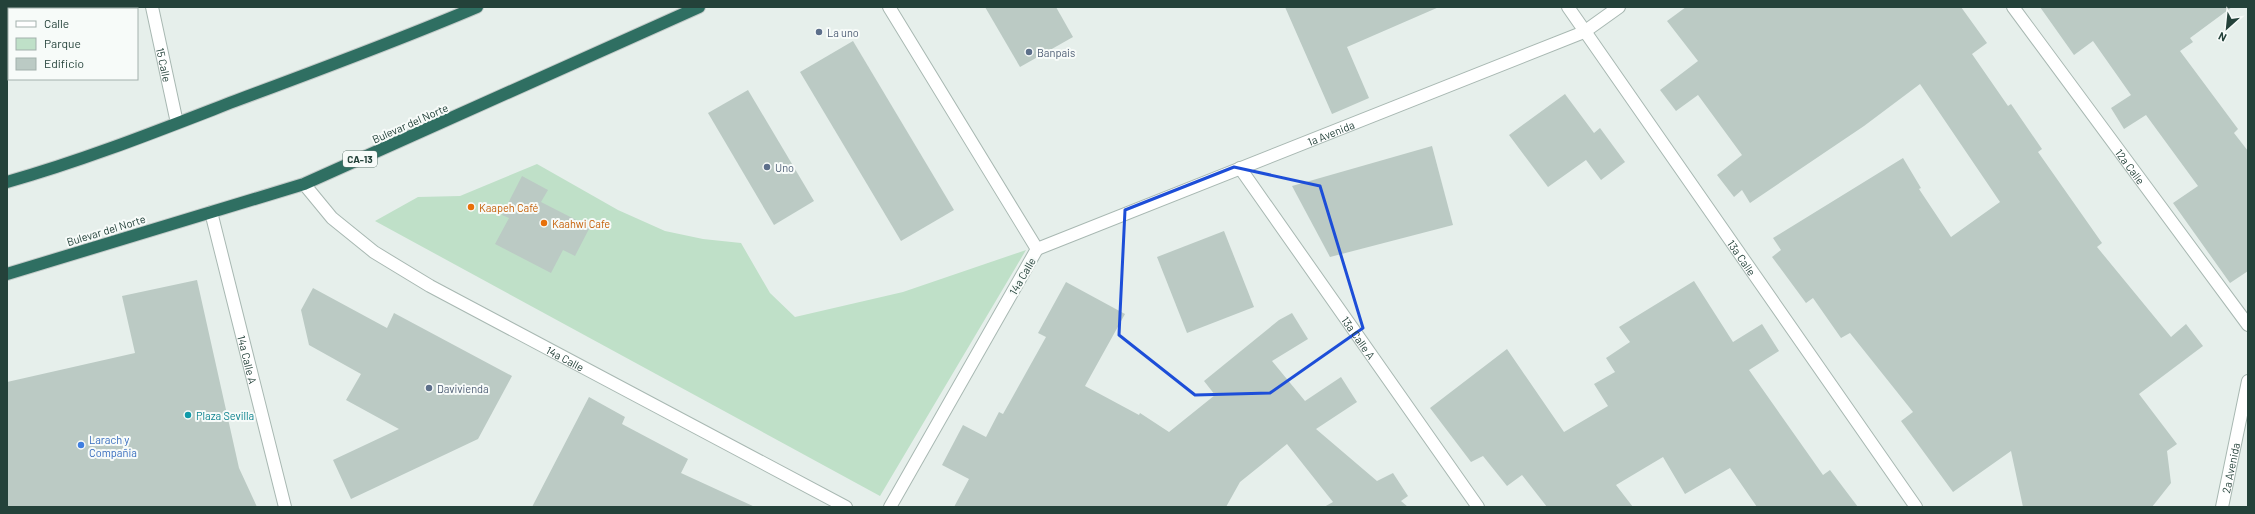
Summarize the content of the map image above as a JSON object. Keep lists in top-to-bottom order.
{
  "streets": {
    "highway": ["Bulevar del Norte", "CA-13"],
    "street": [
      "15 Calle",
      "1a Avenida",
      "12a Calle",
      "13a Calle",
      "14a Calle",
      "13a Calle A",
      "14a Calle A",
      "2a Avenida"
    ]
  },
  "crossings": [
    ["Bulevar del Norte", "14a Calle"],
    ["Bulevar del Norte", "14a Calle A"],
    ["1a Avenida", "13a Calle"],
    ["1a Avenida", "14a Calle"],
    ["1a Avenida", "13a Calle A"]
  ],
  "places": [
    "La uno",
    "Banpais",
    "Uno",
    "Kaapeh Café",
    "Kaahwi Cafe",
    "Davivienda",
    "Plaza Sevilla",
    "Larach y Compañia"
  ],
  "legend": ["Calle", "Parque", "Edificio"],
  "north": "bottom left"
}
